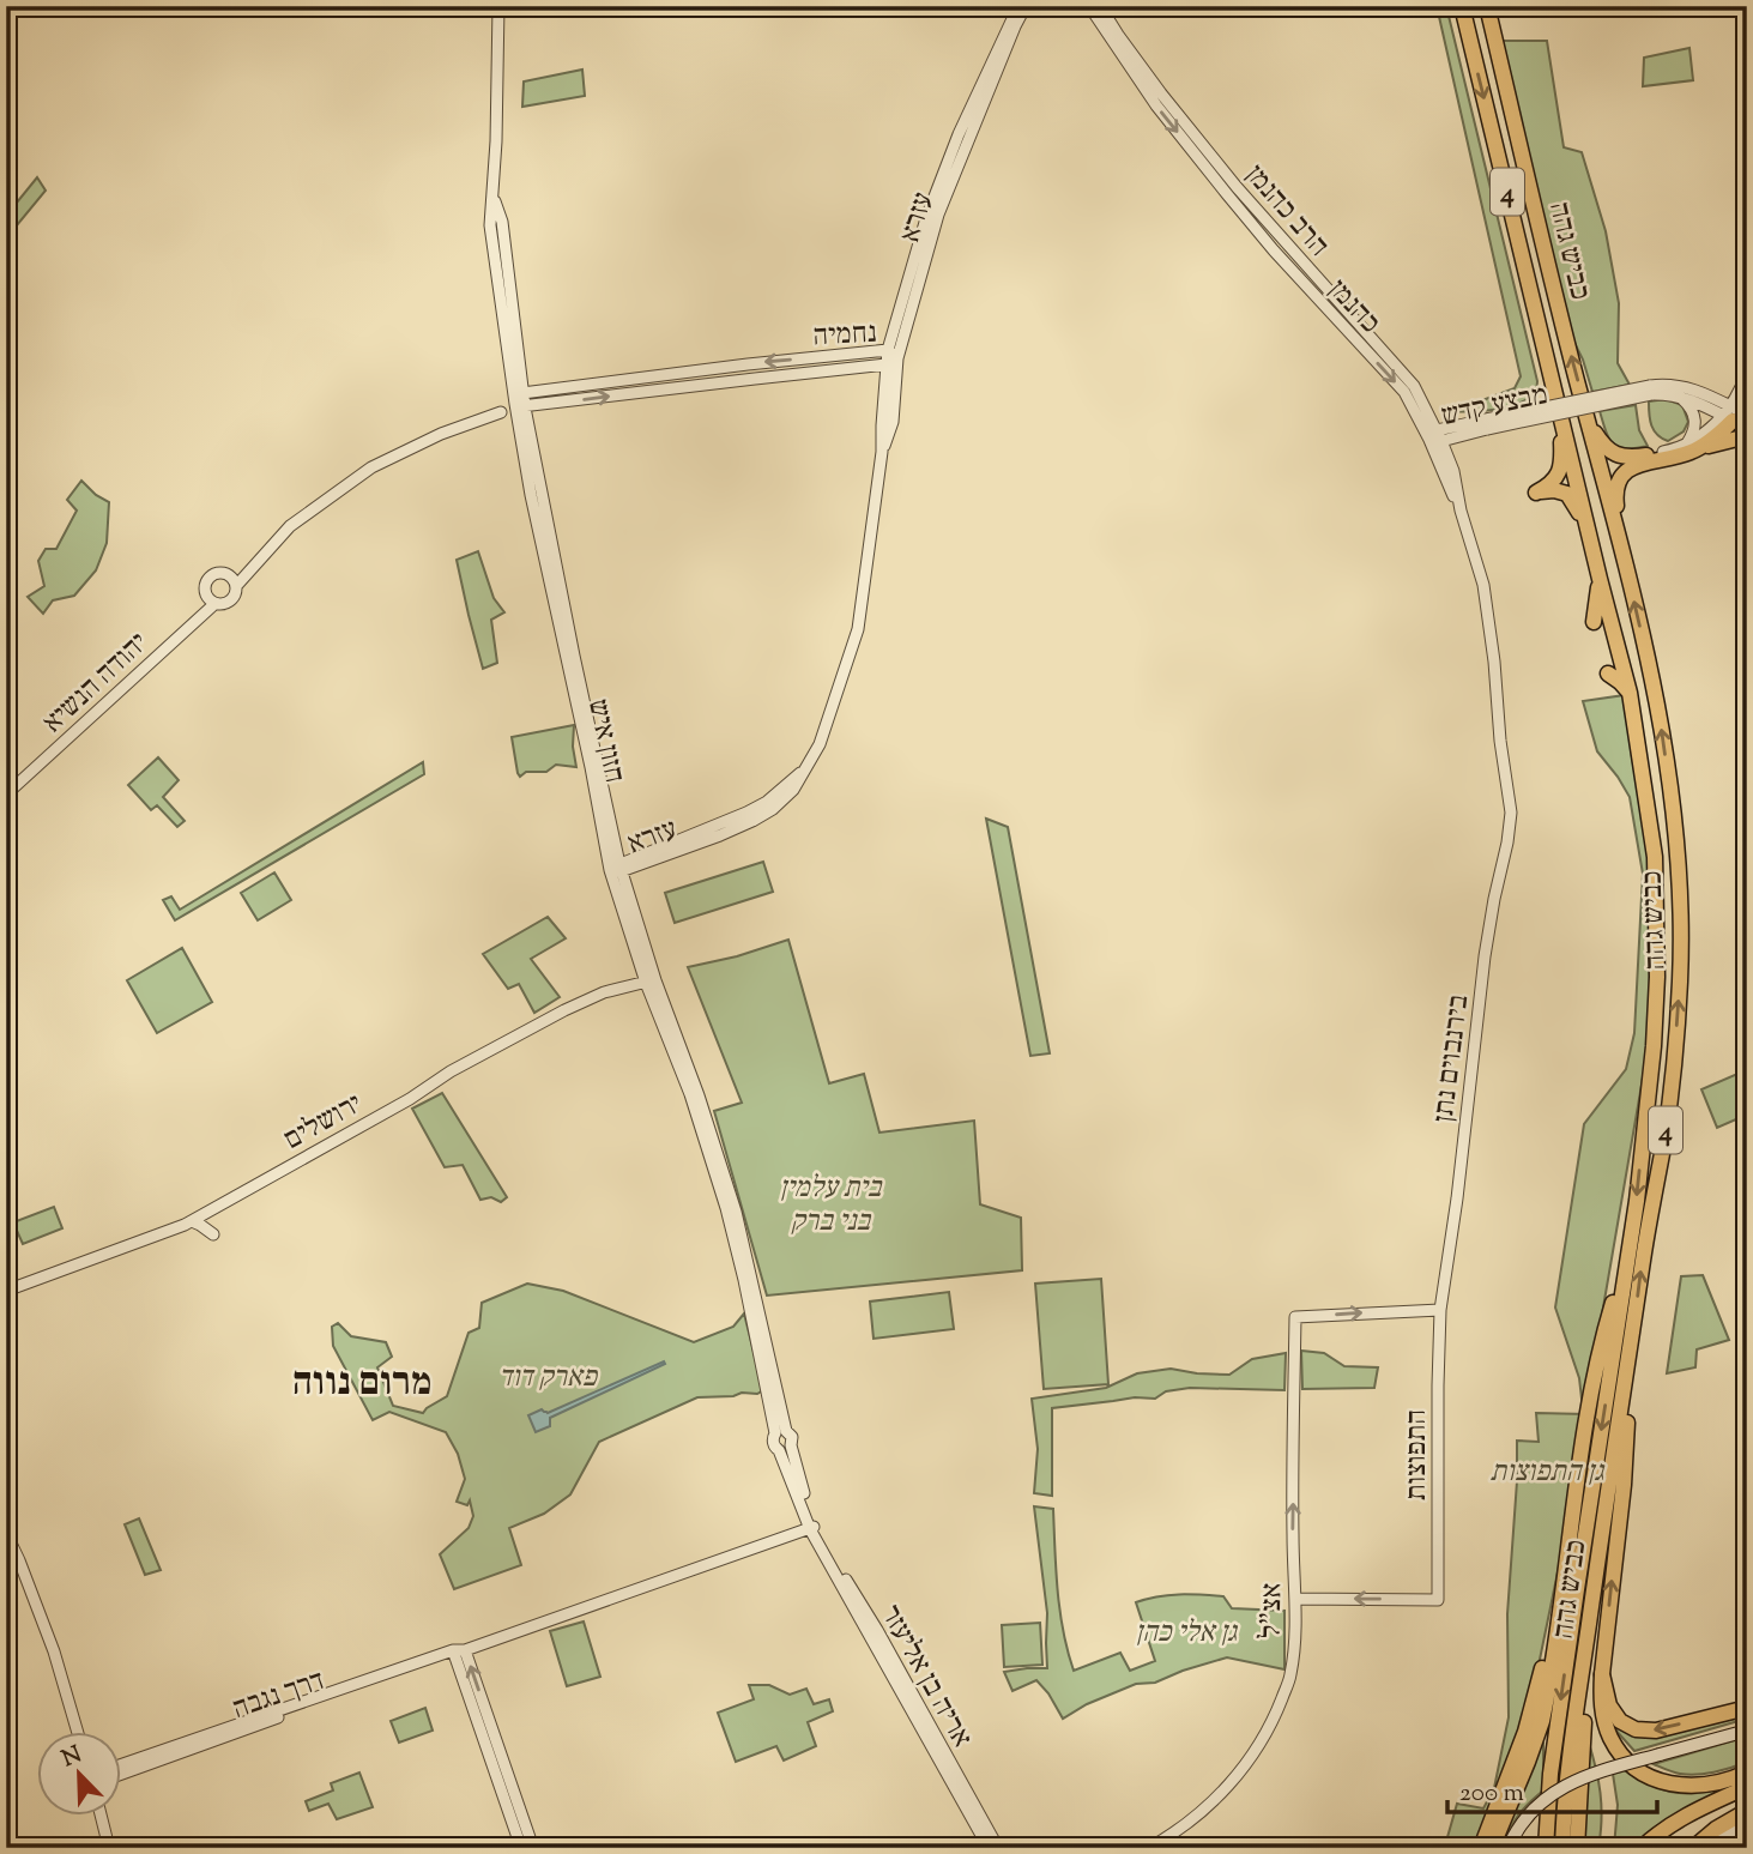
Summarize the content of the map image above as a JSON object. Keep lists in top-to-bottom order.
{
  "streets": {
    "highway": ["4", "כביש גהה"],
    "street": [
      "הרב כהנמן",
      "עזרא",
      "כהנמן",
      "נחמיה",
      "מבצע קדש",
      "יהודה הנשיא",
      "חזון איש",
      "בירנבוים נתן",
      "ירושלים",
      "התפוצות",
      "אצ\"ל",
      "אריה בן אליעזר",
      "דרך נגבה"
    ]
  },
  "crossings": [
    ["הרב כהנמן", "כהנמן"],
    ["הרב כהנמן", "מבצע קדש"],
    ["הרב כהנמן", "בירנבוים נתן"],
    ["עזרא", "נחמיה"],
    ["עזרא", "חזון איש"],
    ["כהנמן", "מבצע קדש"],
    ["נחמיה", "חזון איש"],
    ["חזון איש", "ירושלים"],
    ["בירנבוים נתן", "התפוצות"],
    ["בירנבוים נתן", "אצ\"ל"],
    ["התפוצות", "אצ\"ל"],
    ["אריה בן אליעזר", "דרך נגבה"]
  ],
  "one_way": ["כהנמן"],
  "districts": ["מרום נווה"],
  "parks": [
    "בית עלמין בני ברק",
    "פארק דוד",
    "גן התפוצות",
    "גן אלי כהן"
  ],
  "scale_bar": "200 m",
  "north": "top left"
}
